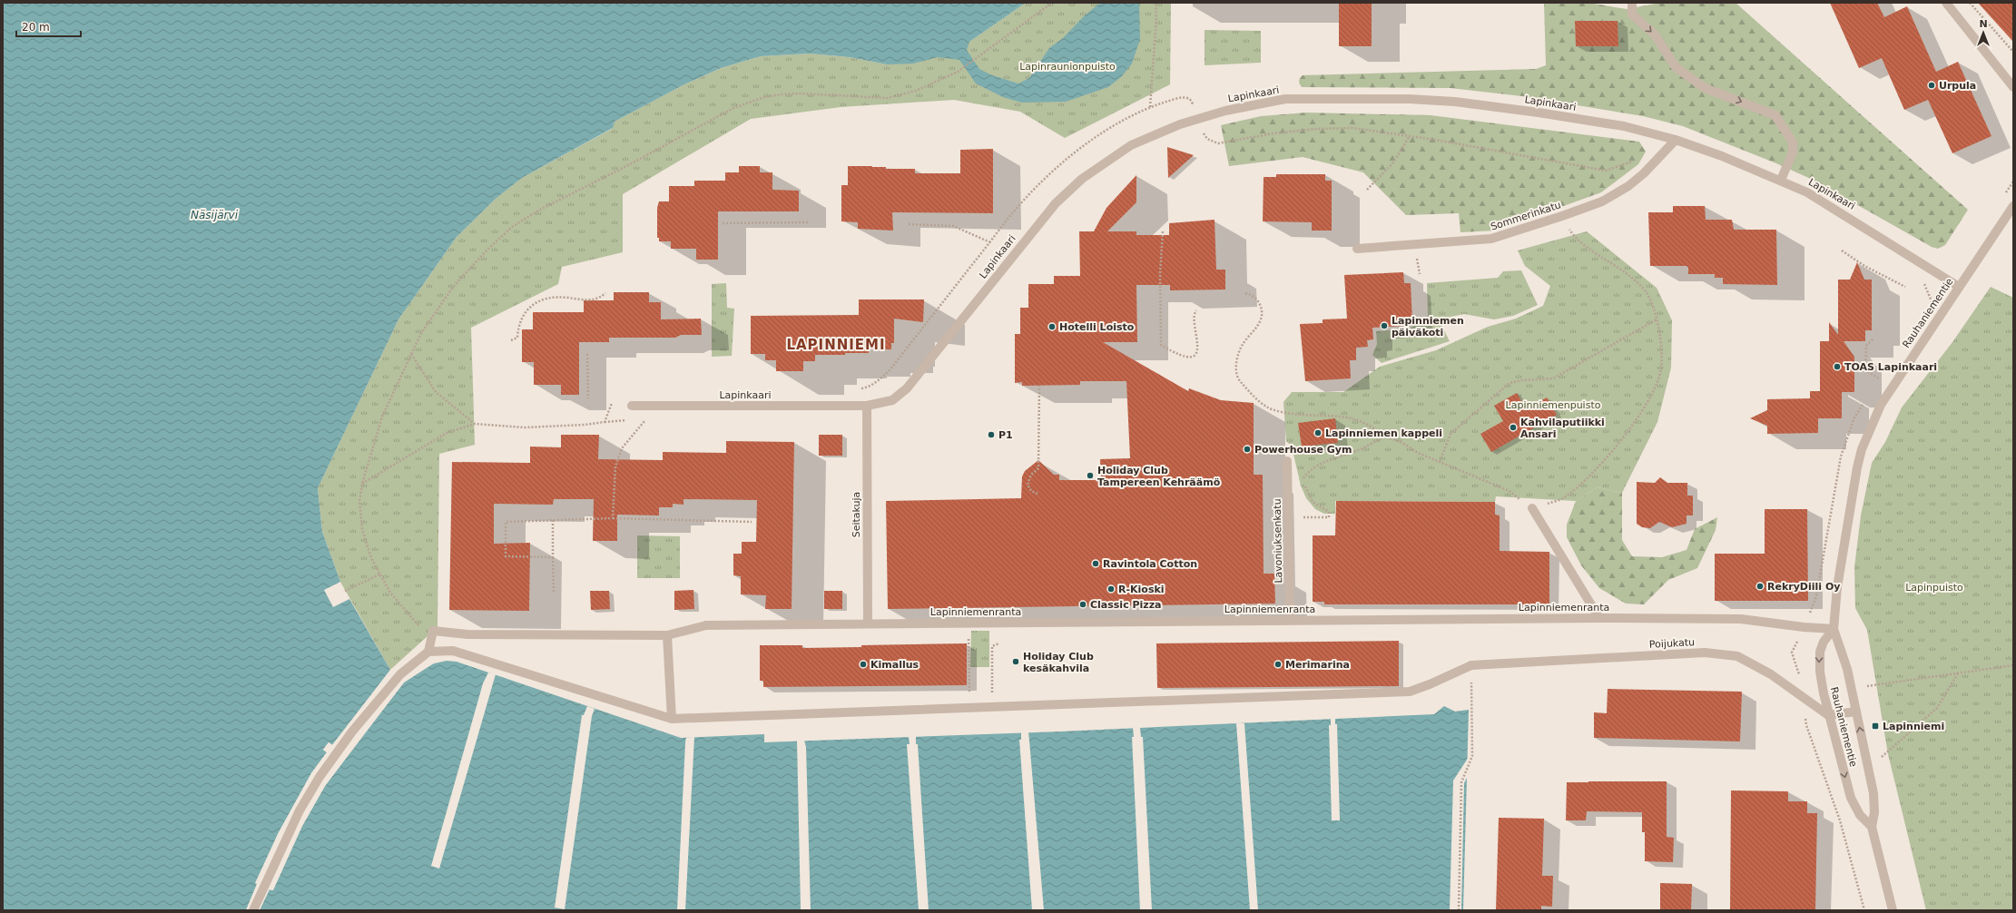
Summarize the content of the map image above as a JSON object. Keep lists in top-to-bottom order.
{
  "streets": {
    "street": [
      "Lapinkaari",
      "Sommerinkatu",
      "Rauhaniementie",
      "Seitakuja",
      "Lavoniuksenkatu",
      "Lapinniemenranta",
      "Poijukatu"
    ]
  },
  "crossings": [
    ["Lapinkaari", "Sommerinkatu"],
    ["Lapinkaari", "Rauhaniementie"],
    ["Lapinkaari", "Seitakuja"],
    ["Rauhaniementie", "Lapinniemenranta"],
    ["Rauhaniementie", "Poijukatu"],
    ["Seitakuja", "Lapinniemenranta"],
    ["Lavoniuksenkatu", "Lapinniemenranta"]
  ],
  "districts": ["LAPINNIEMI"],
  "water": ["Näsijärvi"],
  "parks": ["Lapinraunionpuisto", "Lapinniemenpuisto", "Lapinpuisto"],
  "places": {
    "other": [
      "Urpula",
      "Lapinniemen päiväkoti",
      "Hotelli Loisto",
      "TOAS Lapinkaari",
      "Kahvilaputiikki Ansari",
      "Lapinniemen kappeli",
      "P1",
      "Powerhouse Gym",
      "Holiday Club Tampereen Kehräämö",
      "Ravintola Cotton",
      "RekryDiili Oy",
      "R-Kioski",
      "Classic Pizza",
      "Holiday Club kesäkahvila",
      "Kimallus",
      "Merimarina"
    ],
    "transit": ["Lapinniemi"]
  },
  "scale_bar": "20 m",
  "north": "top"
}
